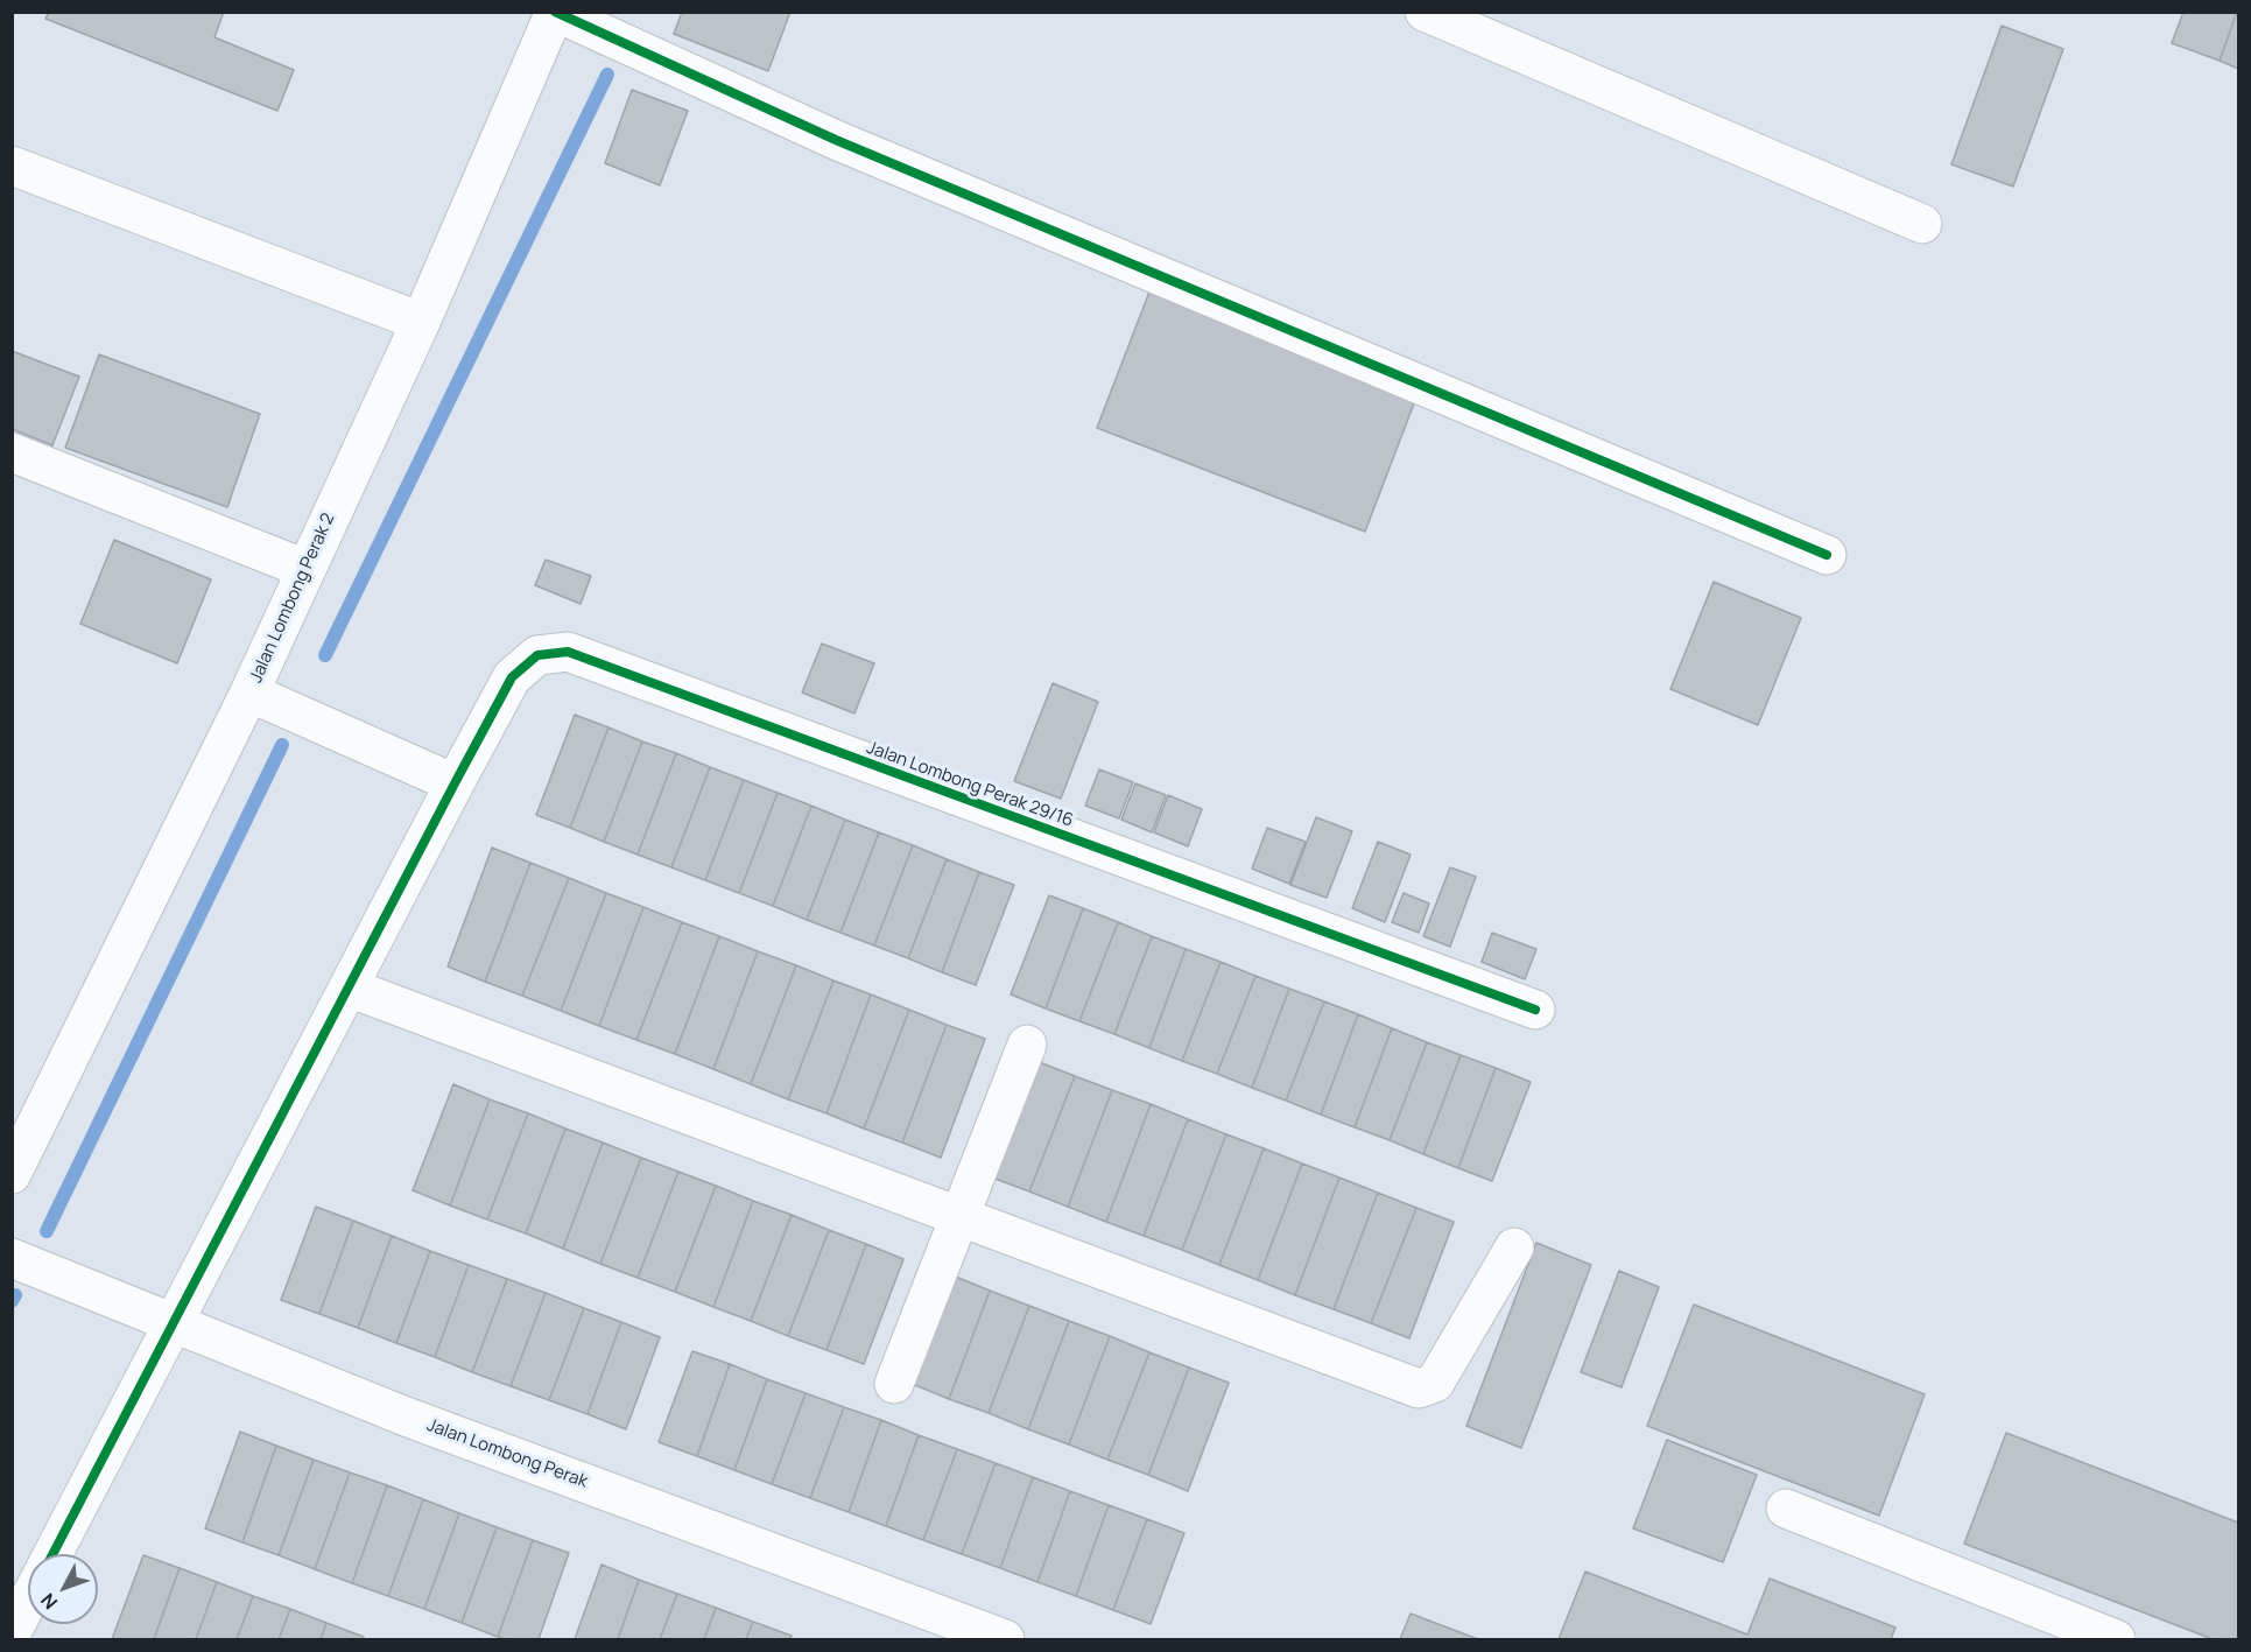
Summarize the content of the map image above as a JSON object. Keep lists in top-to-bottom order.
{
  "streets": {
    "street": ["Jalan Lombong Perak 2", "Jalan Lombong Perak 29/16", "Jalan Lombong Perak"]
  },
  "crossings": [
    ["Jalan Lombong Perak 29/16", "Jalan Lombong Perak"]
  ],
  "north": "bottom left"
}
